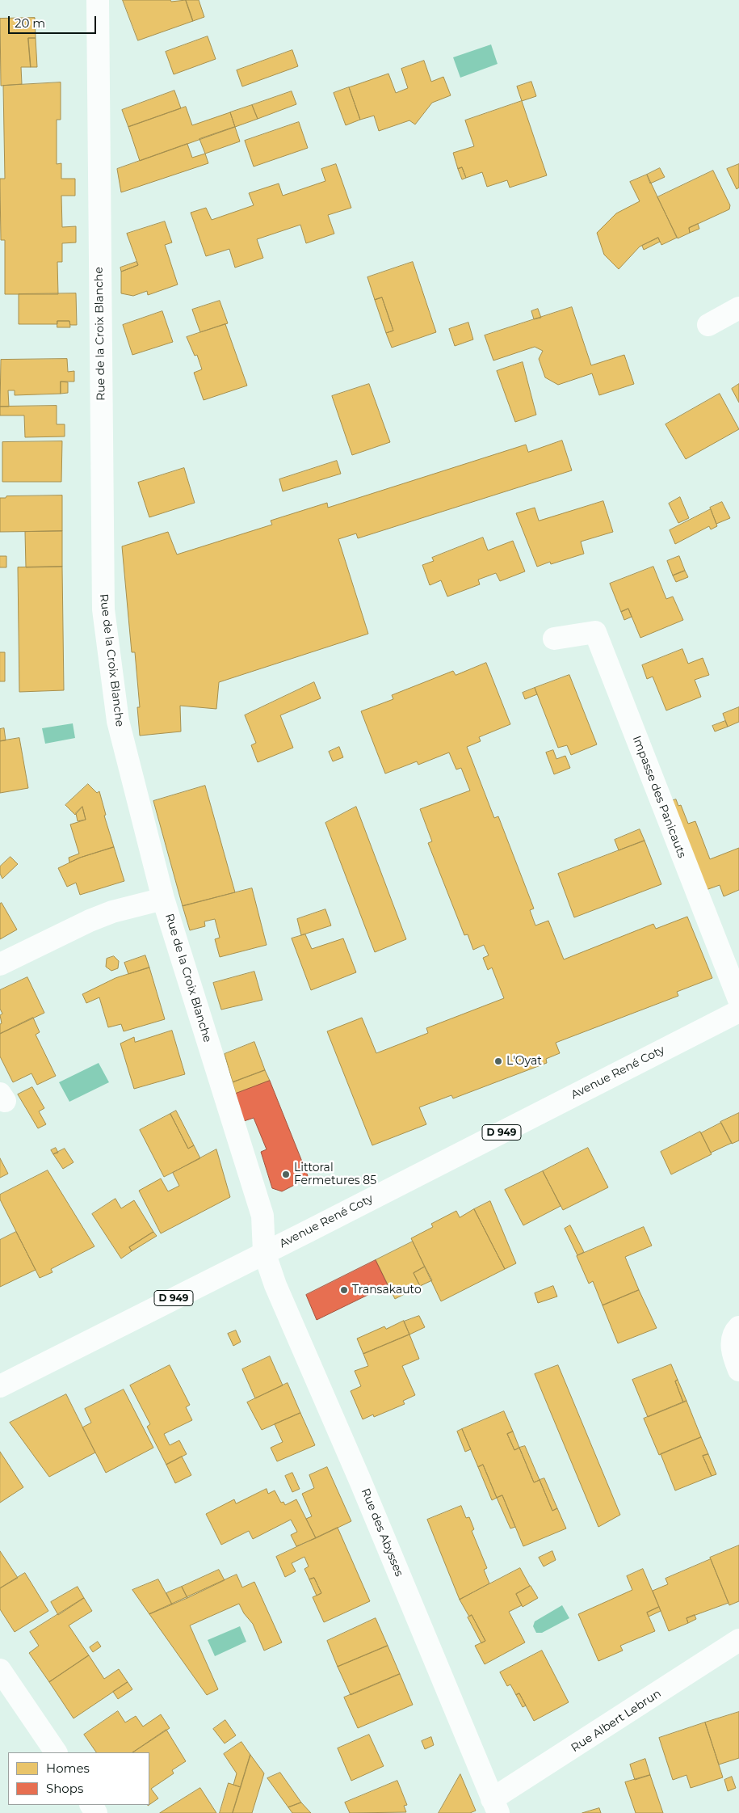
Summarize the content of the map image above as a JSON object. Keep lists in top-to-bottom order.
{
  "streets": {
    "street": [
      "Rue de la Croix Blanche",
      "Impasse des Panicauts",
      "Avenue René Coty",
      "D 949",
      "Rue des Abysses",
      "Rue Albert Lebrun"
    ]
  },
  "crossings": [
    ["Rue de la Croix Blanche", "Avenue René Coty"],
    ["Rue de la Croix Blanche", "Rue des Abysses"],
    ["Avenue René Coty", "Rue des Abysses"],
    ["Rue des Abysses", "Rue Albert Lebrun"]
  ],
  "places": ["L'Oyat", "Littoral Fermetures 85", "Transakauto"],
  "legend": ["Homes", "Shops"],
  "scale_bar": "20 m"
}
